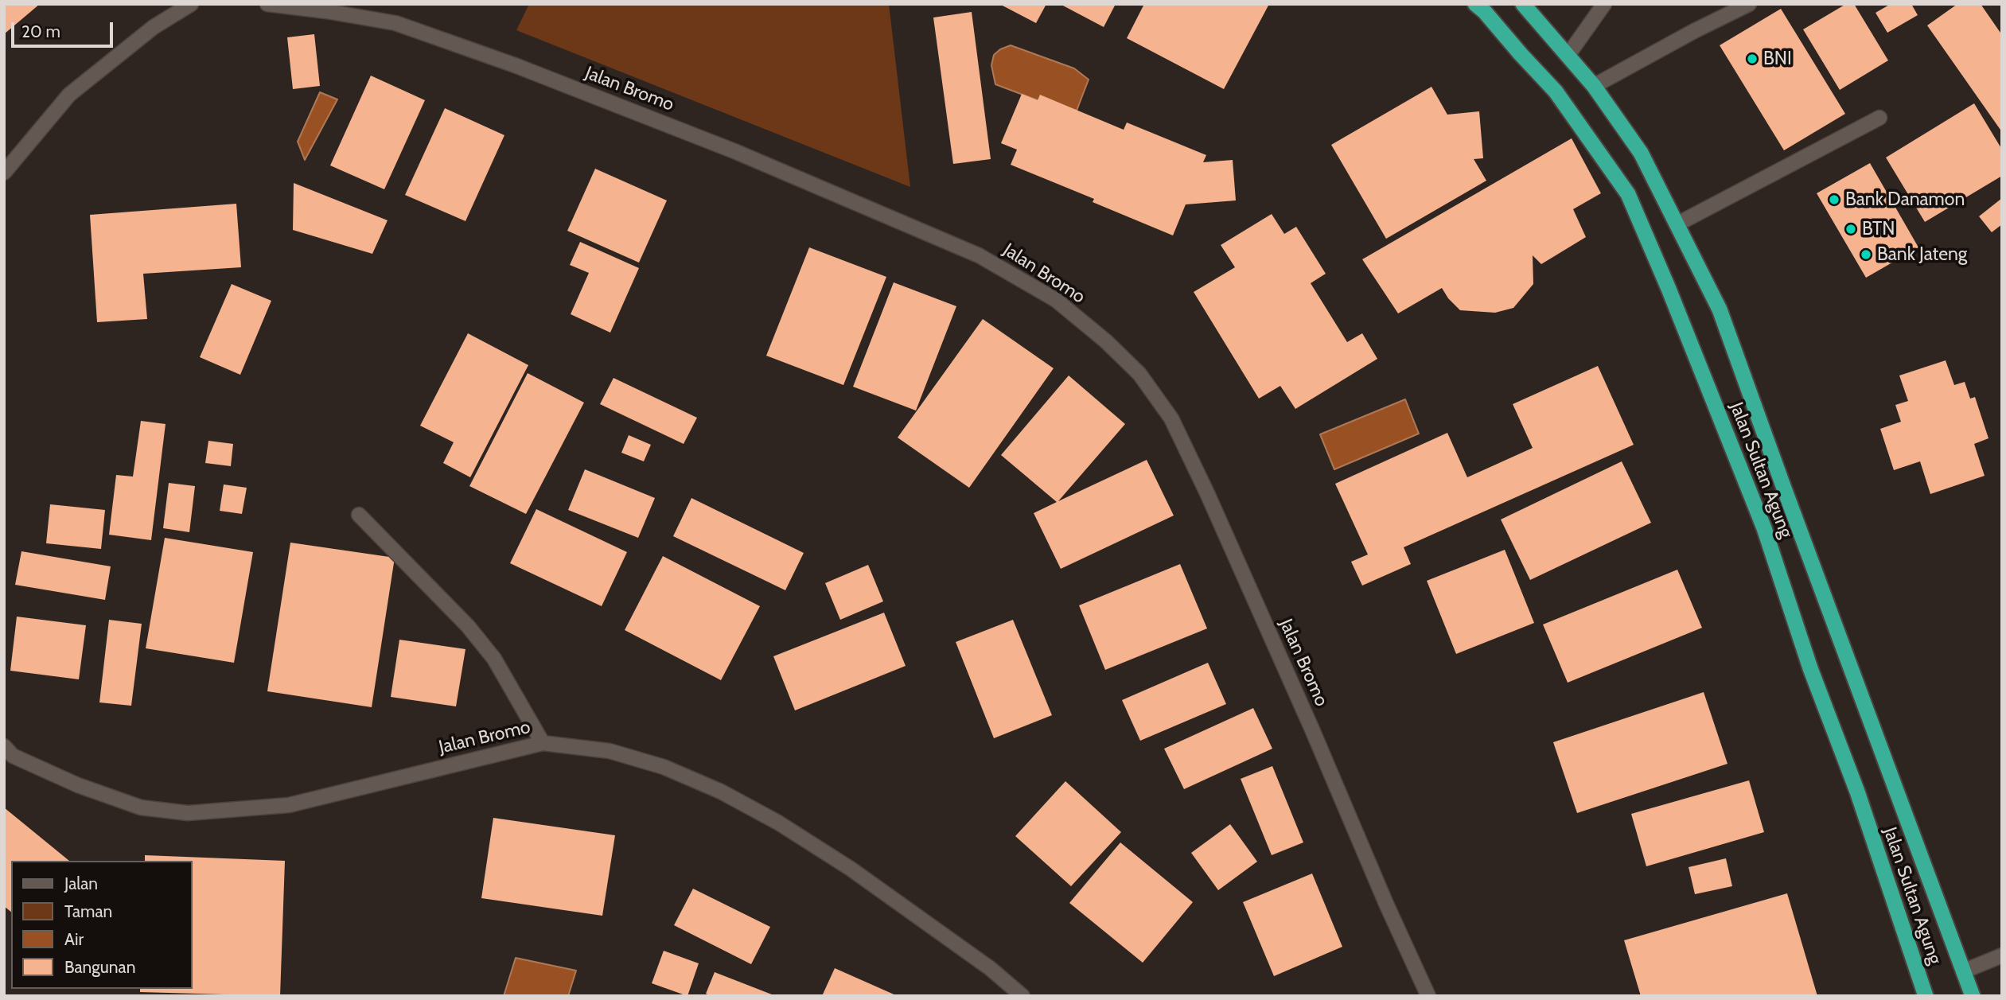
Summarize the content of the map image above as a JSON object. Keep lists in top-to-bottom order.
{
  "streets": {
    "highway": ["Jalan Sultan Agung"],
    "street": ["Jalan Bromo"]
  },
  "places": [
    "BNI",
    "Bank Danamon",
    "BTN",
    "Bank Jateng"
  ],
  "legend": [
    "Jalan",
    "Taman",
    "Air",
    "Bangunan"
  ],
  "scale_bar": "20 m"
}
